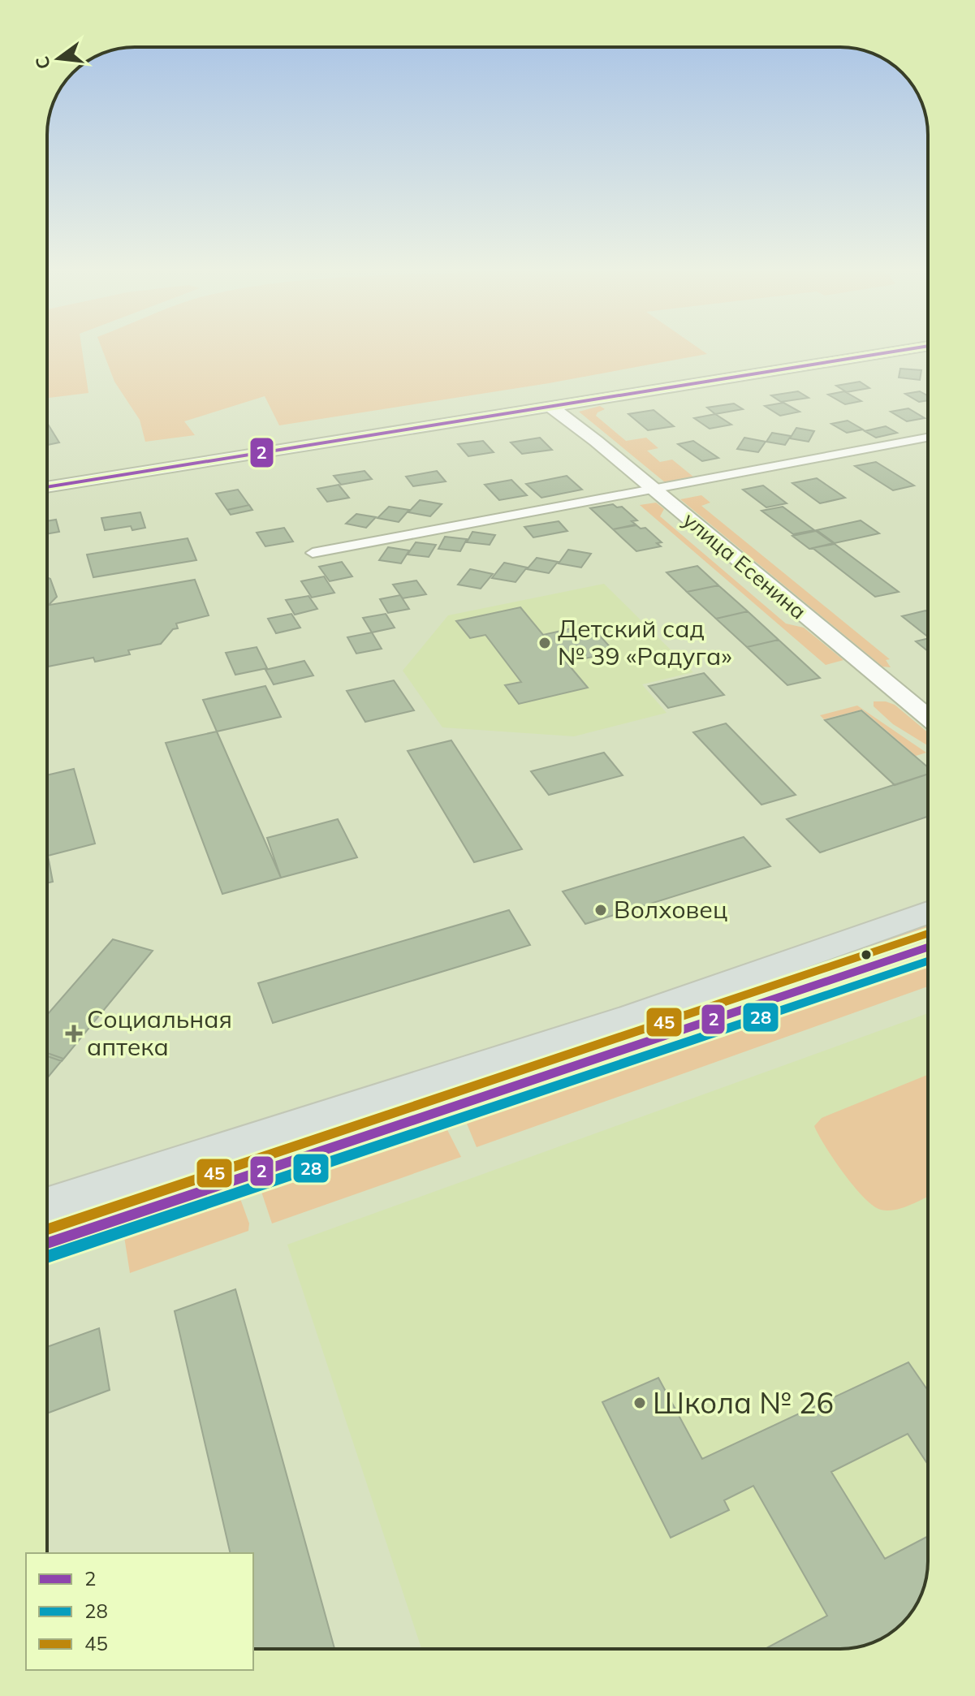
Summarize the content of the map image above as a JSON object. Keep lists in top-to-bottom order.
{
  "streets": {
    "main road": ["улица Есенина"]
  },
  "places": {
    "other": ["Детский сад № 39 «Радуга»", "Волховец", "Школа № 26"],
    "health": ["Социальная аптека"]
  },
  "lines": ["transit line 2", "transit line 45", "transit line 28"],
  "legend": ["2", "28", "45"],
  "north": "left"
}
